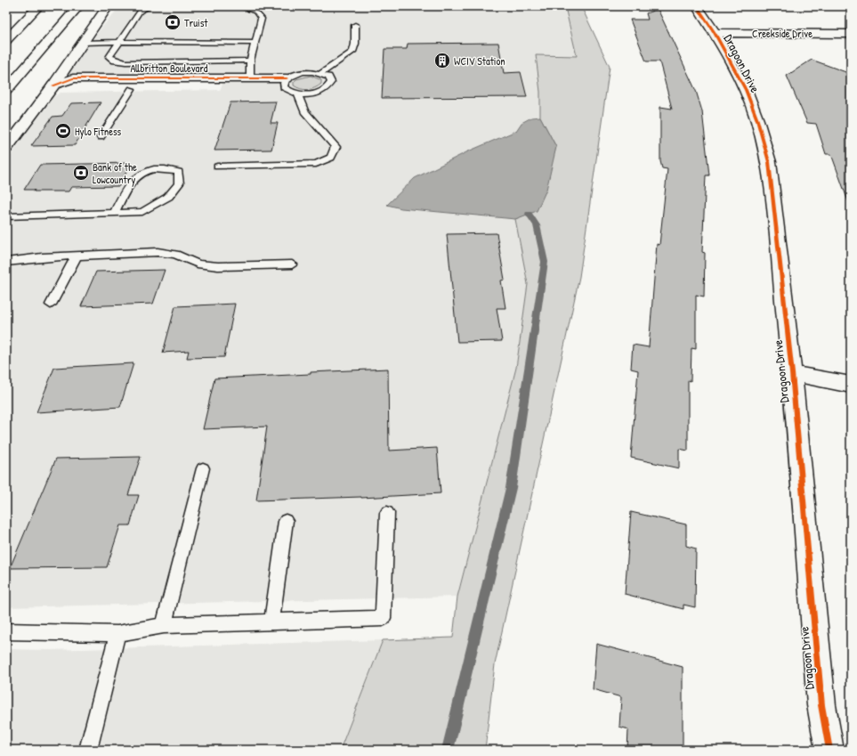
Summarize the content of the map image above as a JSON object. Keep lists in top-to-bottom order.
{
  "streets": {
    "main road": ["Creekside Drive", "Dragoon Drive", "Allbritton Boulevard"]
  },
  "crossings": [
    ["Creekside Drive", "Dragoon Drive"]
  ],
  "places": {
    "bank": ["Truist", "Bank of the Lowcountry"],
    "building": ["WCIV Station"],
    "sports": ["Hylo Fitness"]
  }
}
